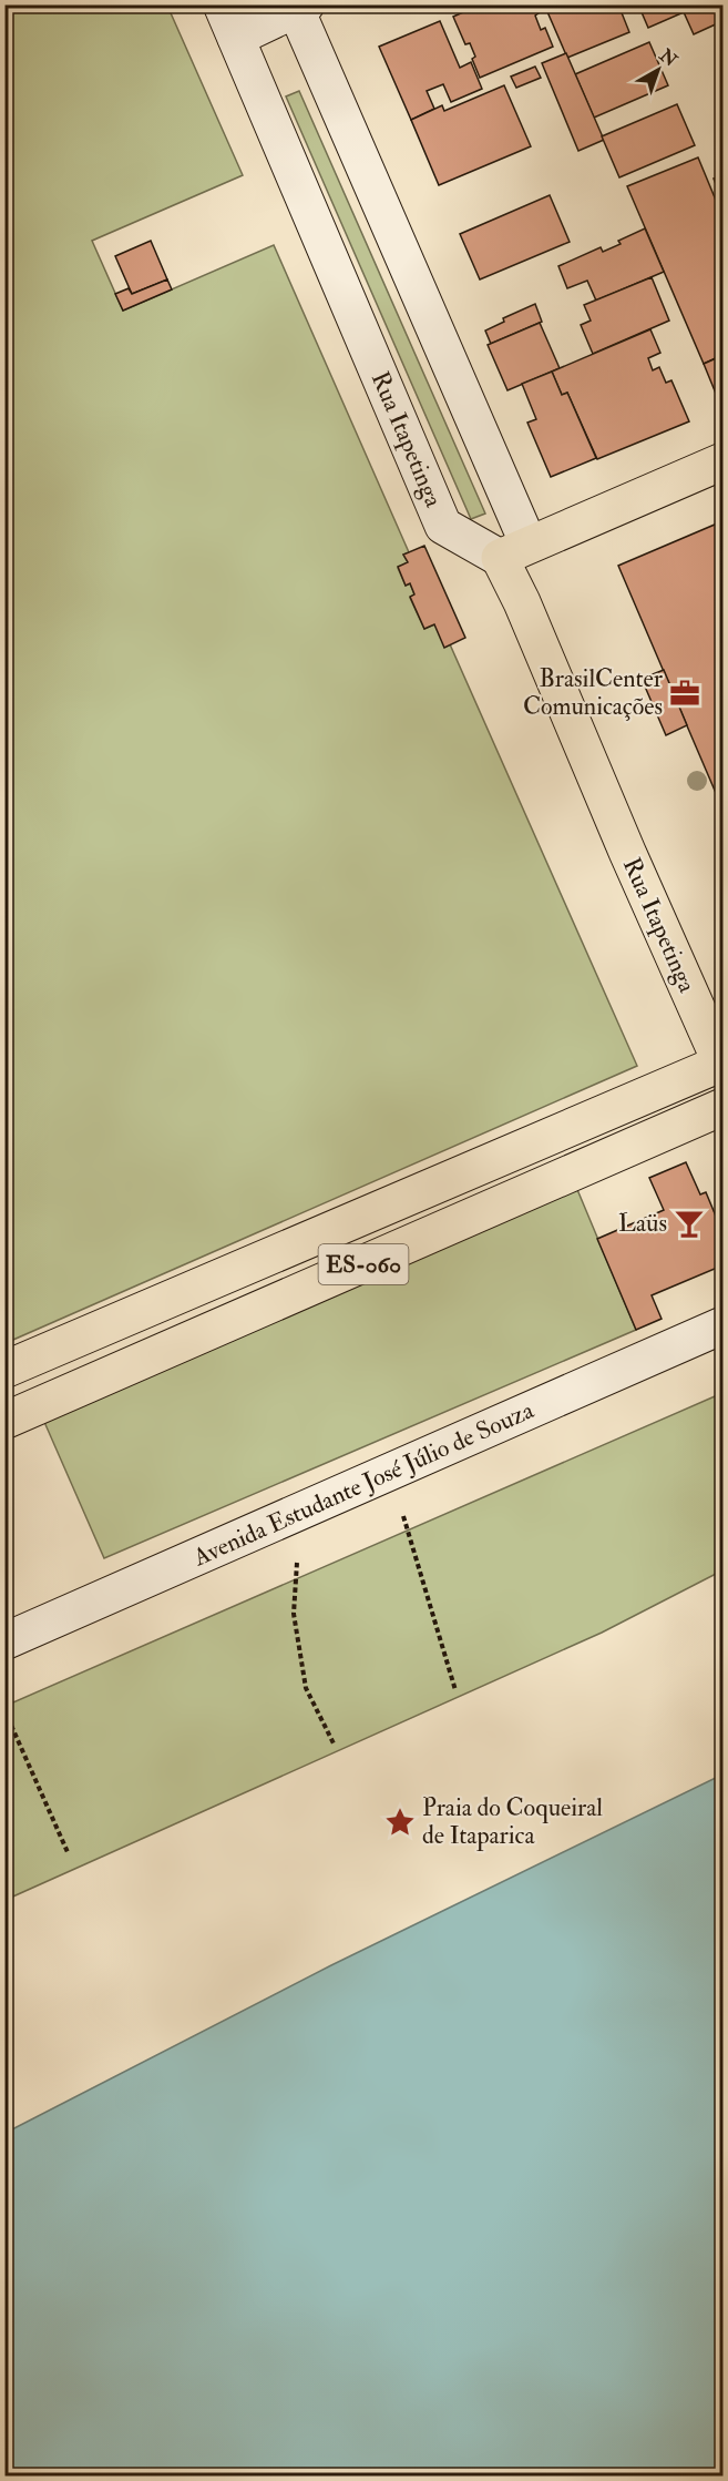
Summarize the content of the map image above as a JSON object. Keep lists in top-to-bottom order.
{
  "streets": {
    "main road": ["Rua Itapetinga", "ES-060"],
    "street": ["Avenida Estudante José Júlio de Souza"]
  },
  "crossings": [
    ["Rua Itapetinga", "ES-060"]
  ],
  "places": {
    "office": ["BrasilCenter Comunicações"],
    "bar": ["Laüs"],
    "place": ["Praia do Coqueiral de Itaparica"]
  },
  "north": "top right"
}
